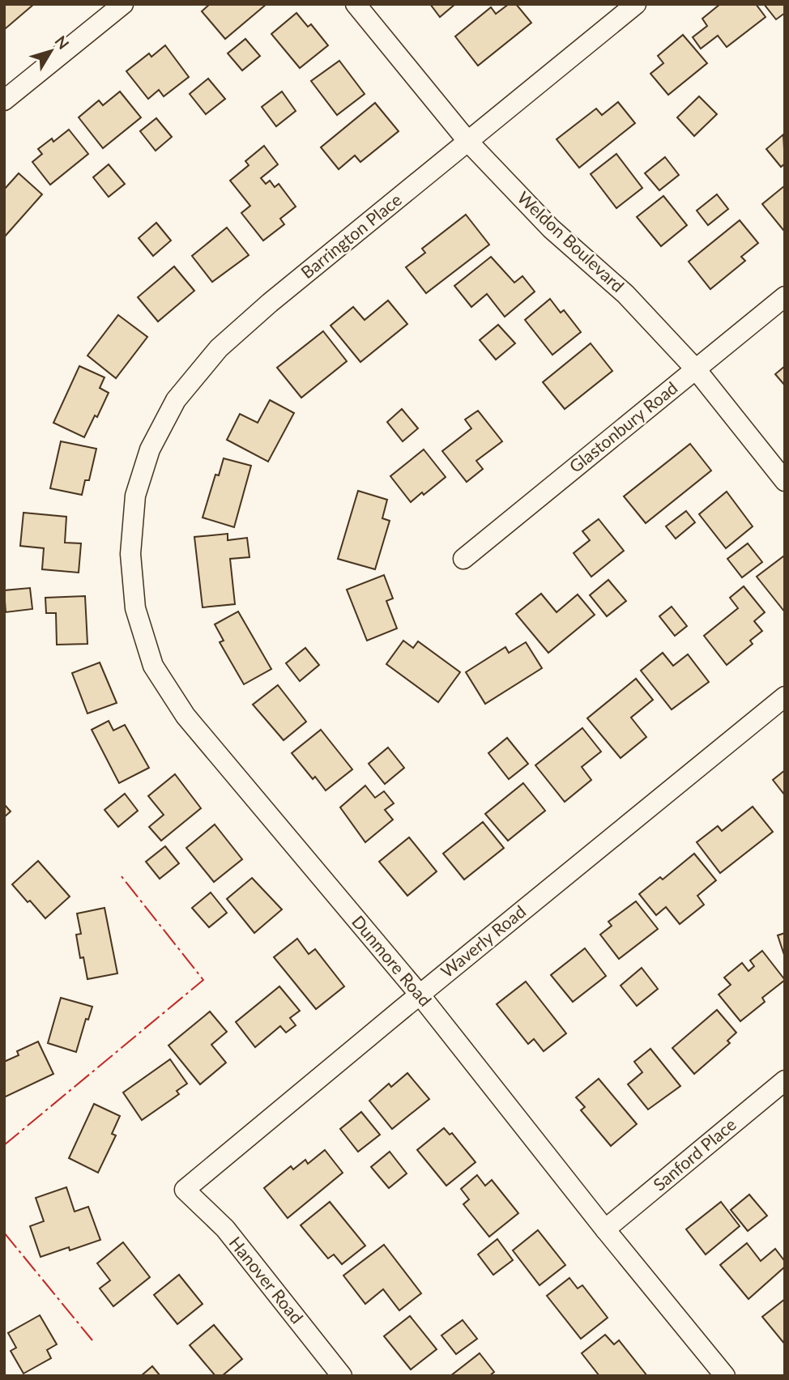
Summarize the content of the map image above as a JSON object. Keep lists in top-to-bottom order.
{
  "streets": {
    "street": [
      "Barrington Place",
      "Weldon Boulevard",
      "Glastonbury Road",
      "Waverly Road",
      "Dunmore Road",
      "Sanford Place",
      "Hanover Road"
    ]
  },
  "crossings": [
    ["Barrington Place", "Weldon Boulevard"],
    ["Barrington Place", "Dunmore Road"],
    ["Weldon Boulevard", "Glastonbury Road"],
    ["Waverly Road", "Dunmore Road"],
    ["Waverly Road", "Hanover Road"],
    ["Dunmore Road", "Sanford Place"]
  ],
  "north": "top right"
}
